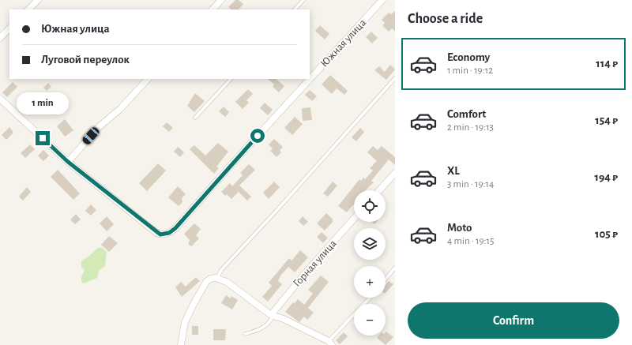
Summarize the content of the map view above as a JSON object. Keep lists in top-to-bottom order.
{
  "streets": {
    "street": ["Южная улица", "Горная улица"]
  },
  "page": {
    "heading": "Choose a ride",
    "banner": ["Южная улица", "Луговой переулок"],
    "list": [
      {
        "name": "Economy",
        "note": "1 min · 19:12",
        "value": "114 ₽"
      },
      {
        "name": "Comfort",
        "note": "2 min · 19:13",
        "value": "154 ₽"
      },
      {
        "name": "XL",
        "note": "3 min · 19:14",
        "value": "194 ₽"
      },
      {
        "name": "Moto",
        "note": "4 min · 19:15",
        "value": "105 ₽"
      }
    ],
    "bubble": "1 min",
    "map_buttons": ["+", "−"],
    "buttons": "Confirm"
  }
}
